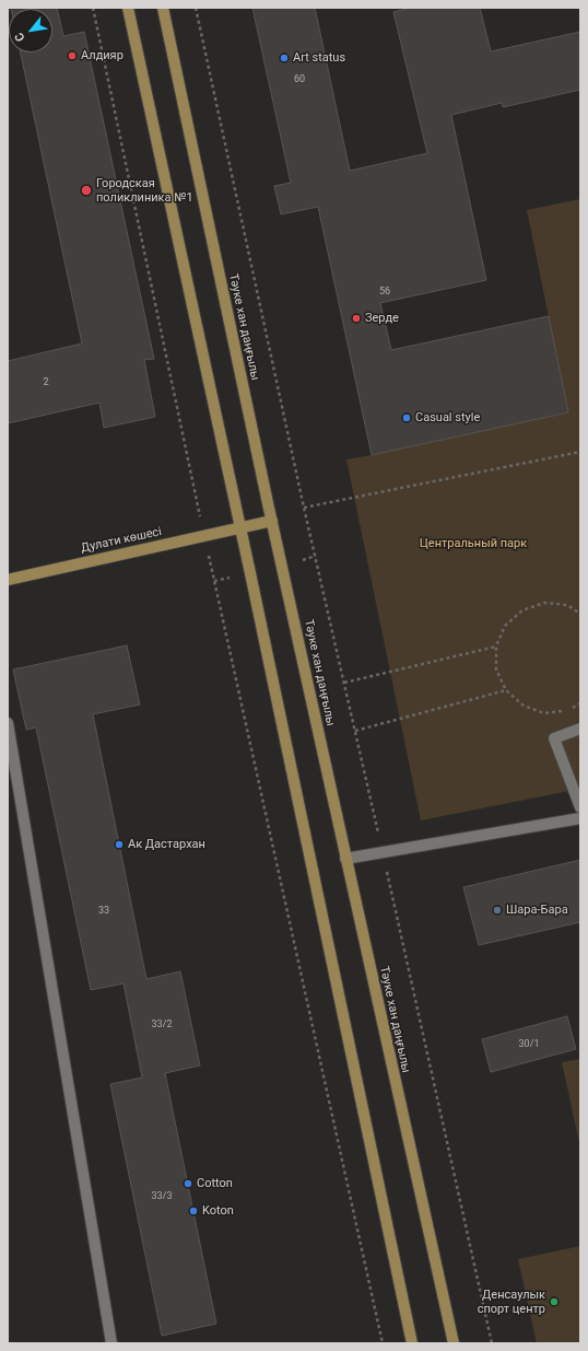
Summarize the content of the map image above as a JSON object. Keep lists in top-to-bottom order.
{
  "streets": {
    "main road": ["Тәуке хан даңғылы", "Дулати көшесі"]
  },
  "crossings": [
    ["Тәуке хан даңғылы", "Дулати көшесі"]
  ],
  "parks": ["Центральный парк"],
  "places": [
    "Алдияр",
    "Art status",
    "Городская поликлиника №1",
    "Зерде",
    "Casual style",
    "Ак Дастархан",
    "Шара-Бара",
    "Cotton",
    "Koton",
    "Денсаулык спорт центр"
  ],
  "house_numbers": [
    "60",
    "56",
    "2",
    "33",
    "33/2",
    "30/1",
    "33/3"
  ],
  "north": "bottom left"
}
